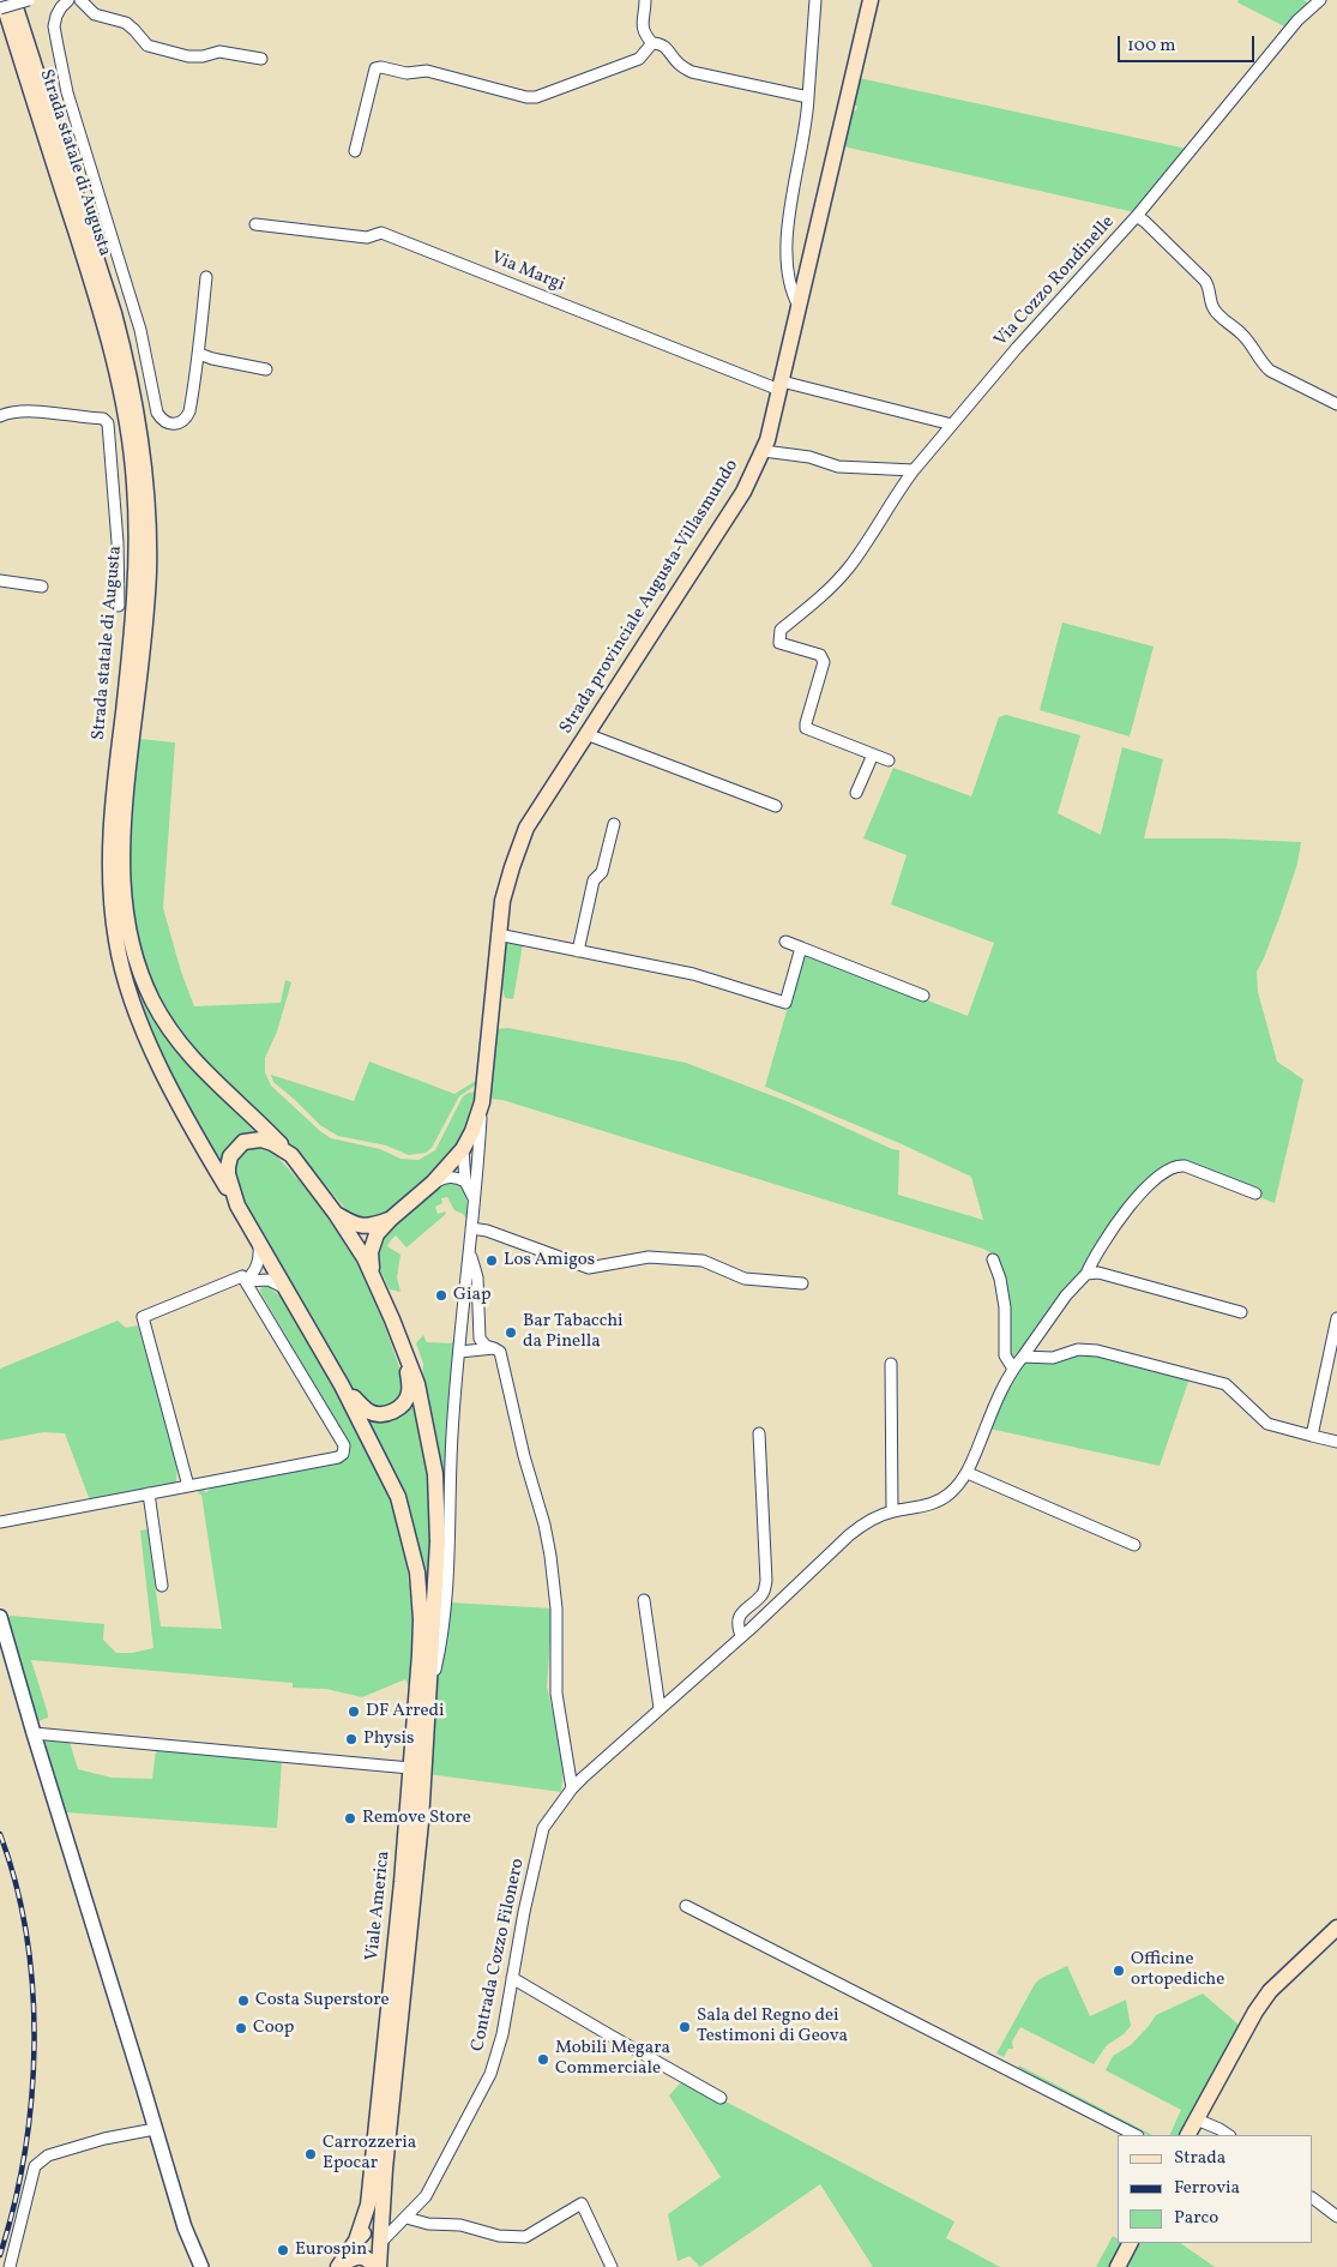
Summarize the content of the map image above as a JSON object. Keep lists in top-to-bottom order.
{
  "streets": {
    "main road": ["Strada statale di Augusta", "Strada provinciale Augusta-Villasmundo", "Viale America"],
    "street": ["Via Margi", "Via Cozzo Rondinelle", "Contrada Cozzo Filonero"]
  },
  "crossings": [
    ["Strada statale di Augusta", "Viale America"],
    ["Via Margi", "Via Cozzo Rondinelle"],
    ["Via Margi", "Strada provinciale Augusta-Villasmundo"],
    ["Viale America", "Contrada Cozzo Filonero"]
  ],
  "places": [
    "Los Amigos",
    "Giap",
    "Bar Tabacchi da Pinella",
    "DF Arredi",
    "Physis",
    "Remove Store",
    "Officine ortopediche",
    "Costa Superstore",
    "Sala del Regno dei Testimoni di Geova",
    "Coop",
    "Mobili Megara Commerciale",
    "Carrozzeria Epocar",
    "Eurospin"
  ],
  "legend": ["Strada", "Ferrovia", "Parco"],
  "scale_bar": "100 m"
}
